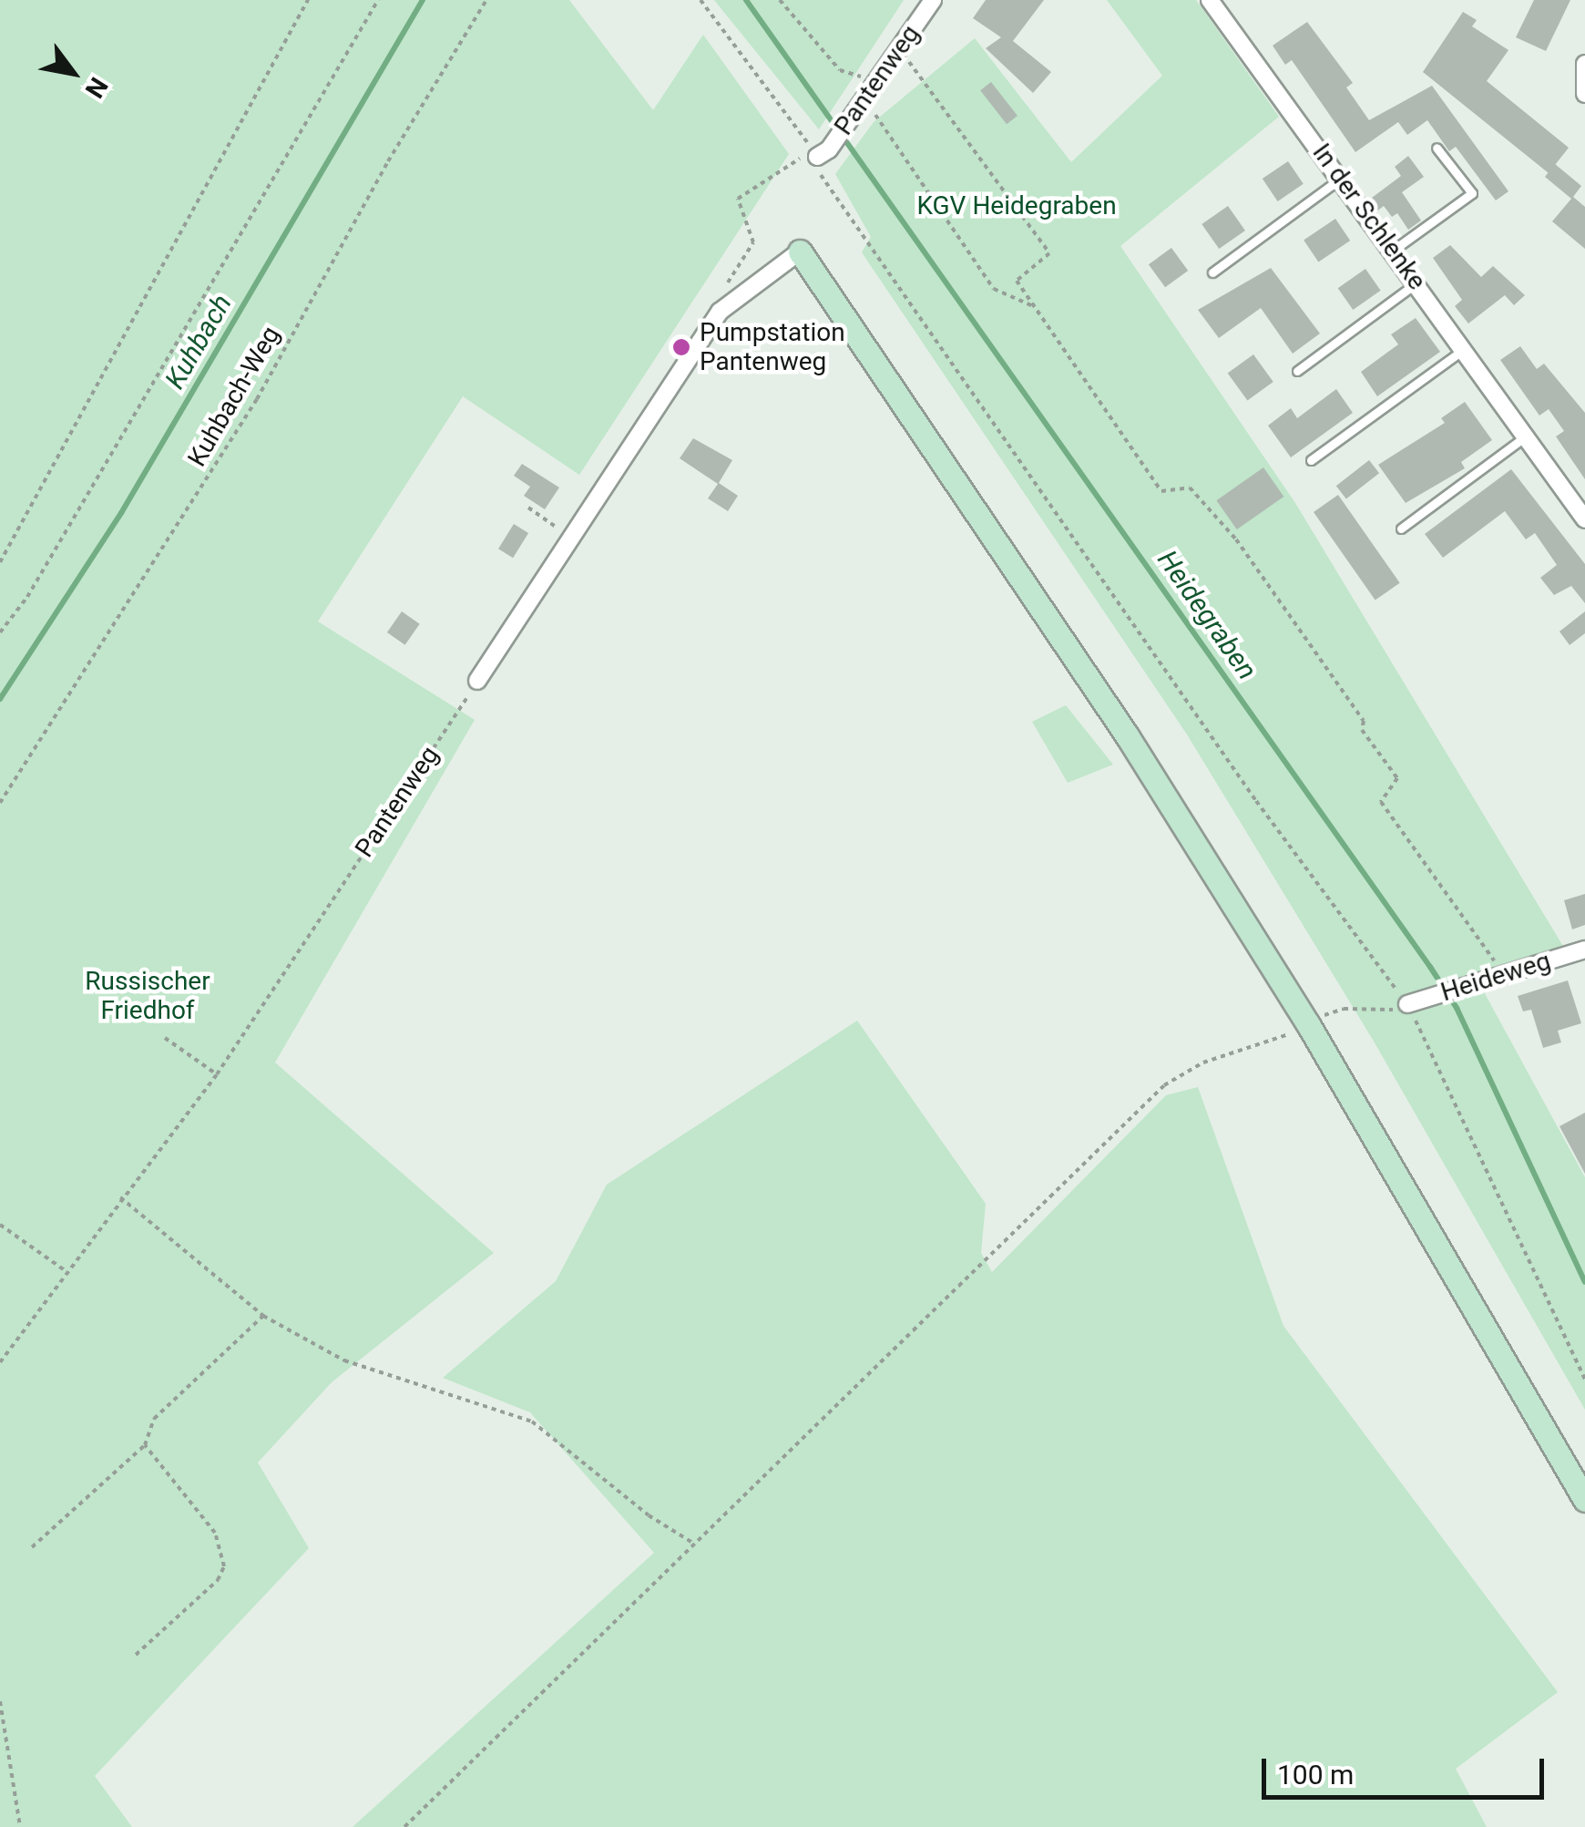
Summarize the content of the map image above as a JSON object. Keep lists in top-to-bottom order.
{
  "streets": {
    "street": ["Pantenweg", "In der Schlenke", "Heideweg"],
    "path": ["Kuhbach-Weg"]
  },
  "water": ["Kuhbach", "Heidegraben"],
  "parks": ["KGV Heidegraben", "Russischer Friedhof"],
  "places": ["Pumpstation Pantenweg"],
  "scale_bar": "100 m",
  "north": "bottom right"
}
